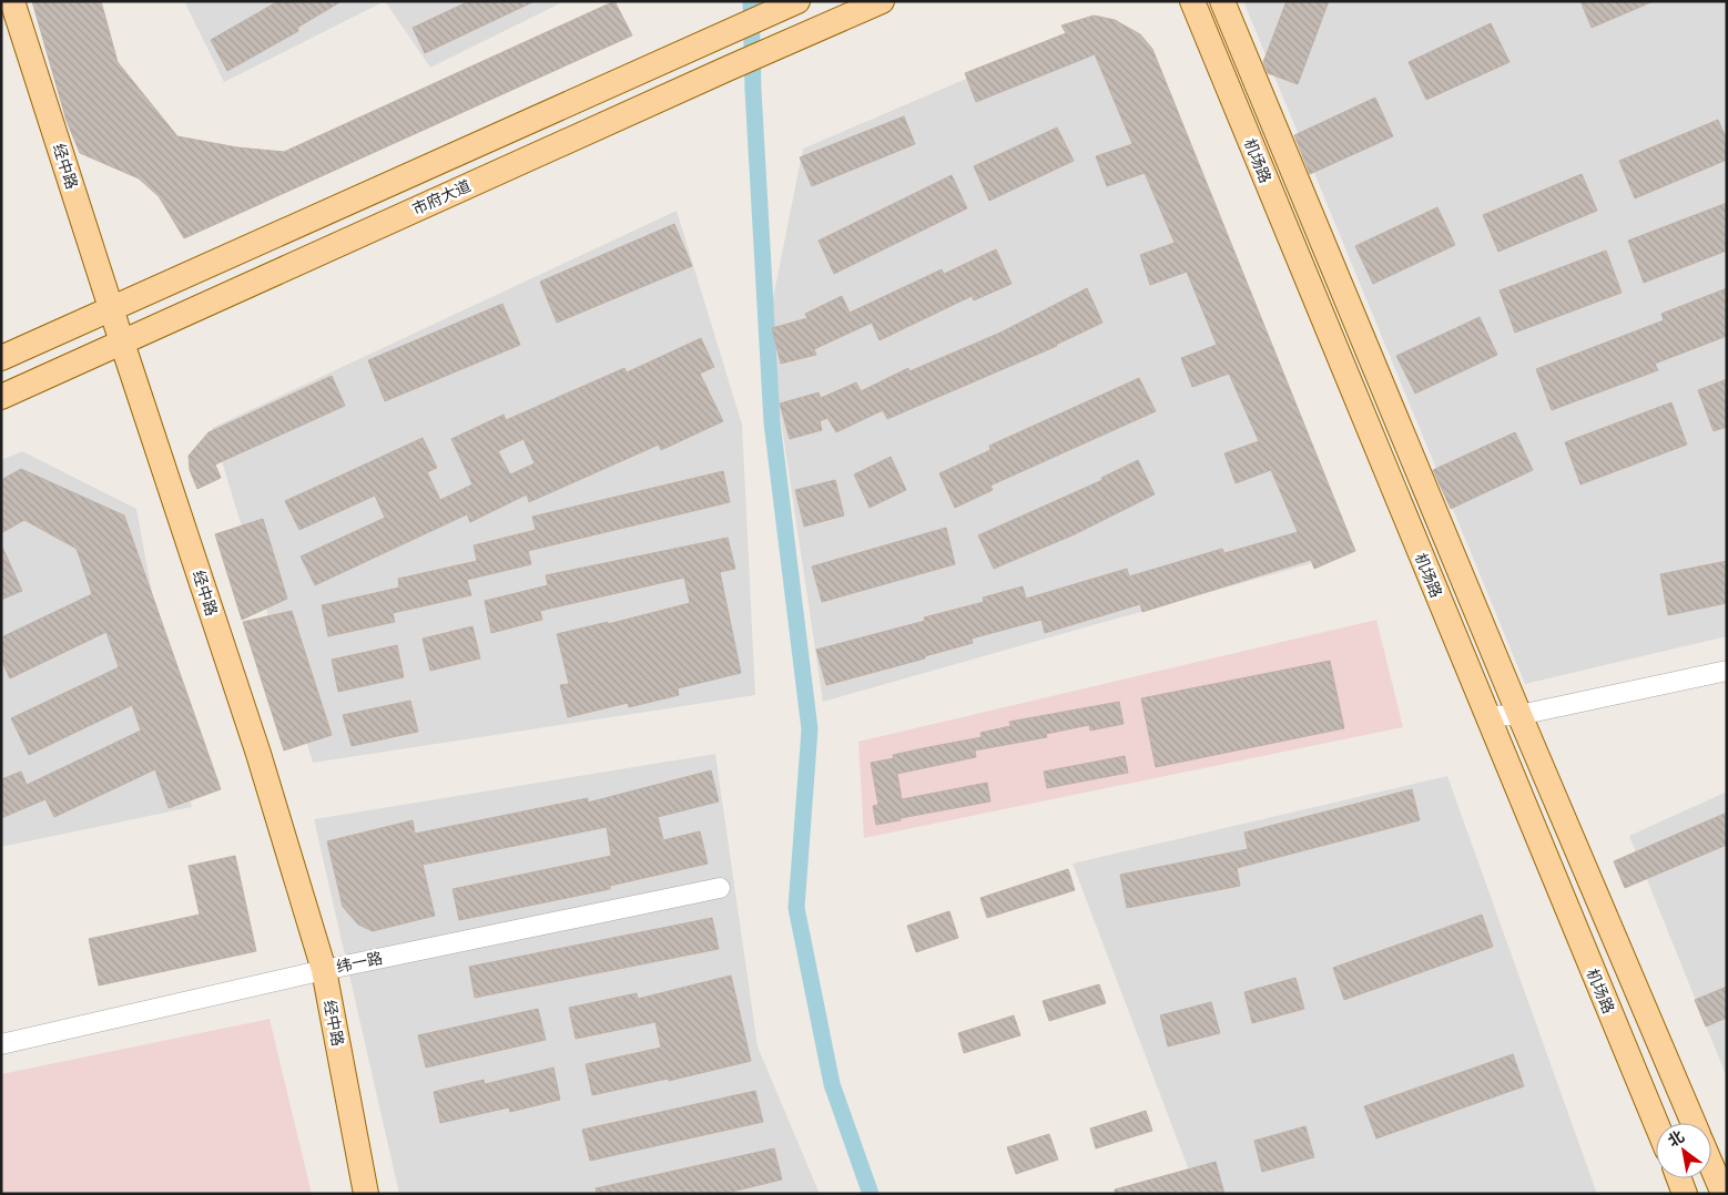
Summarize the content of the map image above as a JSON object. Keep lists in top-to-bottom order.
{
  "streets": {
    "main road": ["机场路", "经中路", "市府大道"],
    "street": ["纬一路"]
  },
  "crossings": [
    ["经中路", "市府大道"],
    ["经中路", "纬一路"]
  ],
  "north": "top left"
}
